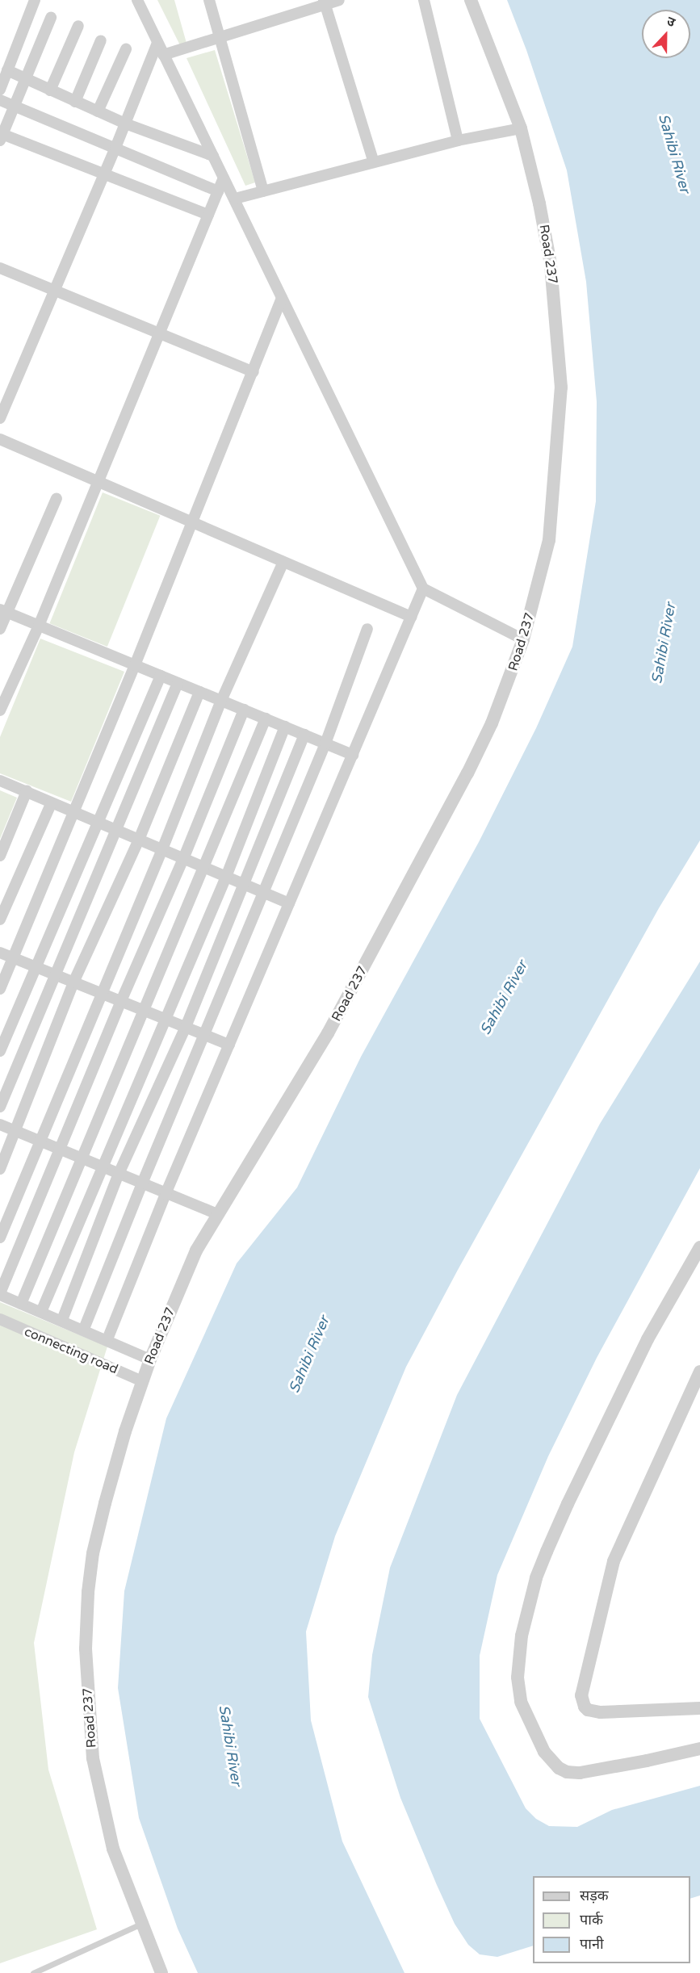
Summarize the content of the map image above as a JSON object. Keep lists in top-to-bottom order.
{
  "streets": {
    "street": ["Road 237", "connecting road"]
  },
  "crossings": [
    ["Road 237", "connecting road"]
  ],
  "water": ["Sahibi River"],
  "legend": ["सड़क", "पार्क", "पानी"],
  "north": "top"
}
